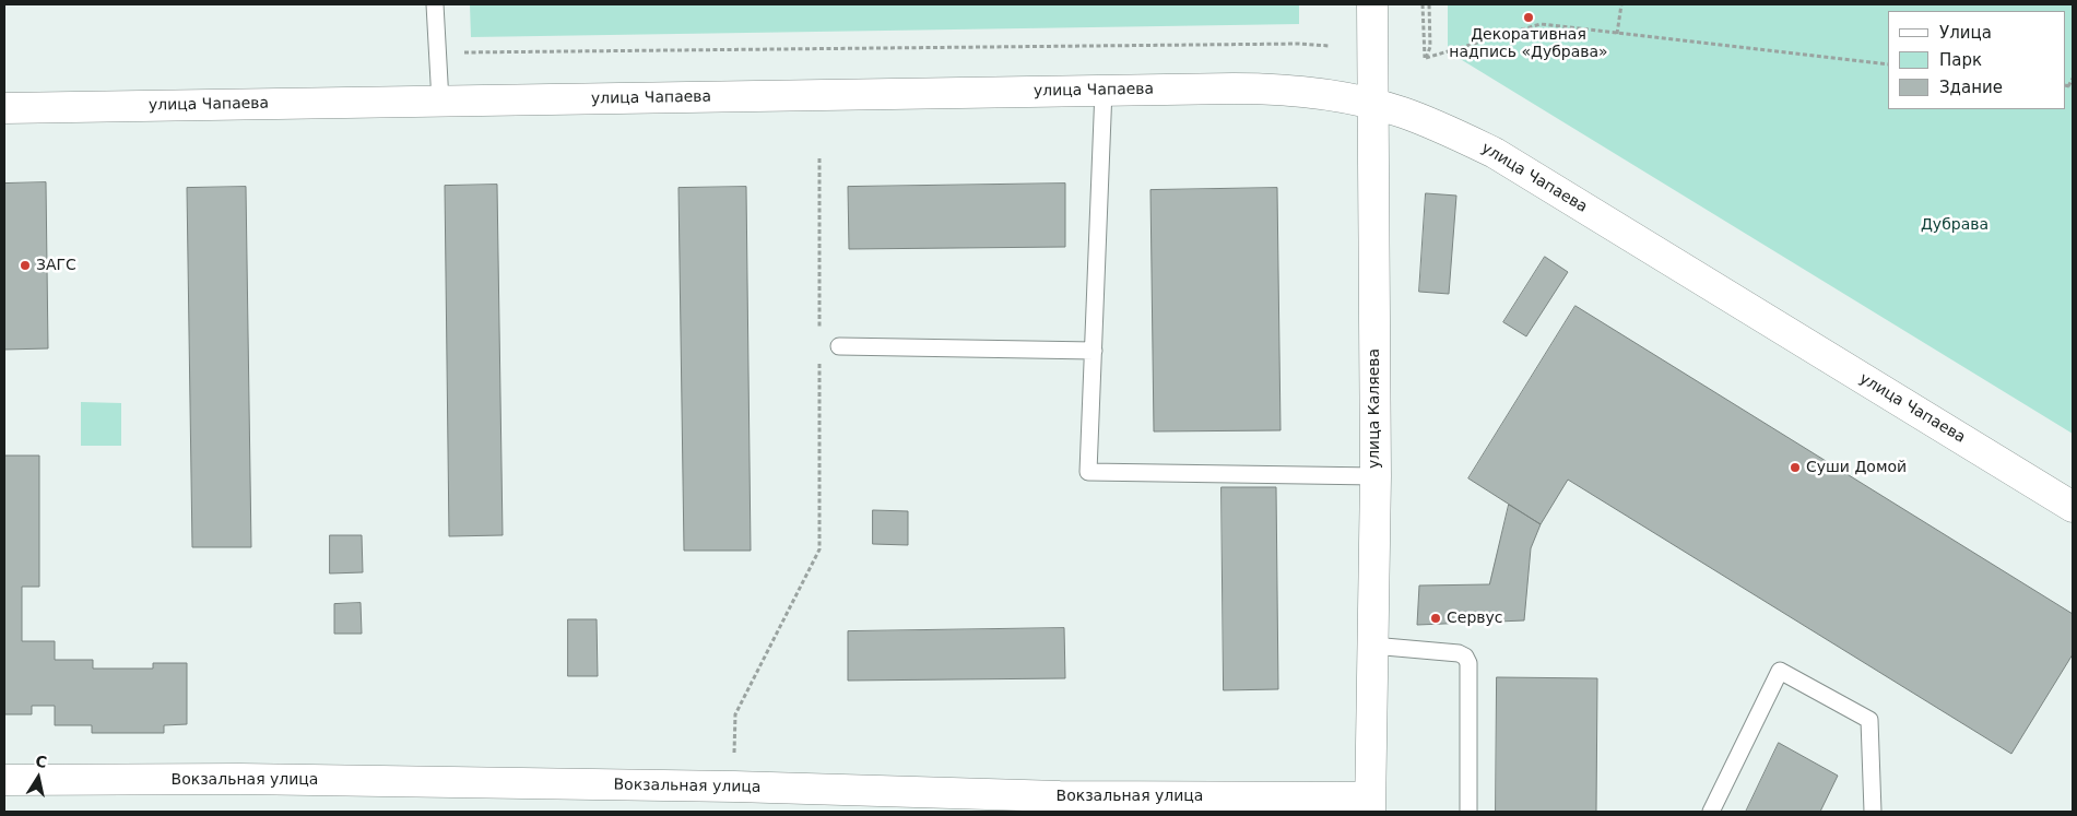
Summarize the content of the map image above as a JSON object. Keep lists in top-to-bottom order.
{
  "streets": {
    "street": ["улица Чапаева", "улица Каляева", "Вокзальная улица"]
  },
  "crossings": [
    ["улица Чапаева", "улица Каляева"],
    ["улица Каляева", "Вокзальная улица"]
  ],
  "parks": ["Дубрава"],
  "places": [
    "Декоративная надпись «Дубрава»",
    "ЗАГС",
    "Суши Домой",
    "Сервус"
  ],
  "legend": ["Улица", "Парк", "Здание"],
  "north": "top"
}
